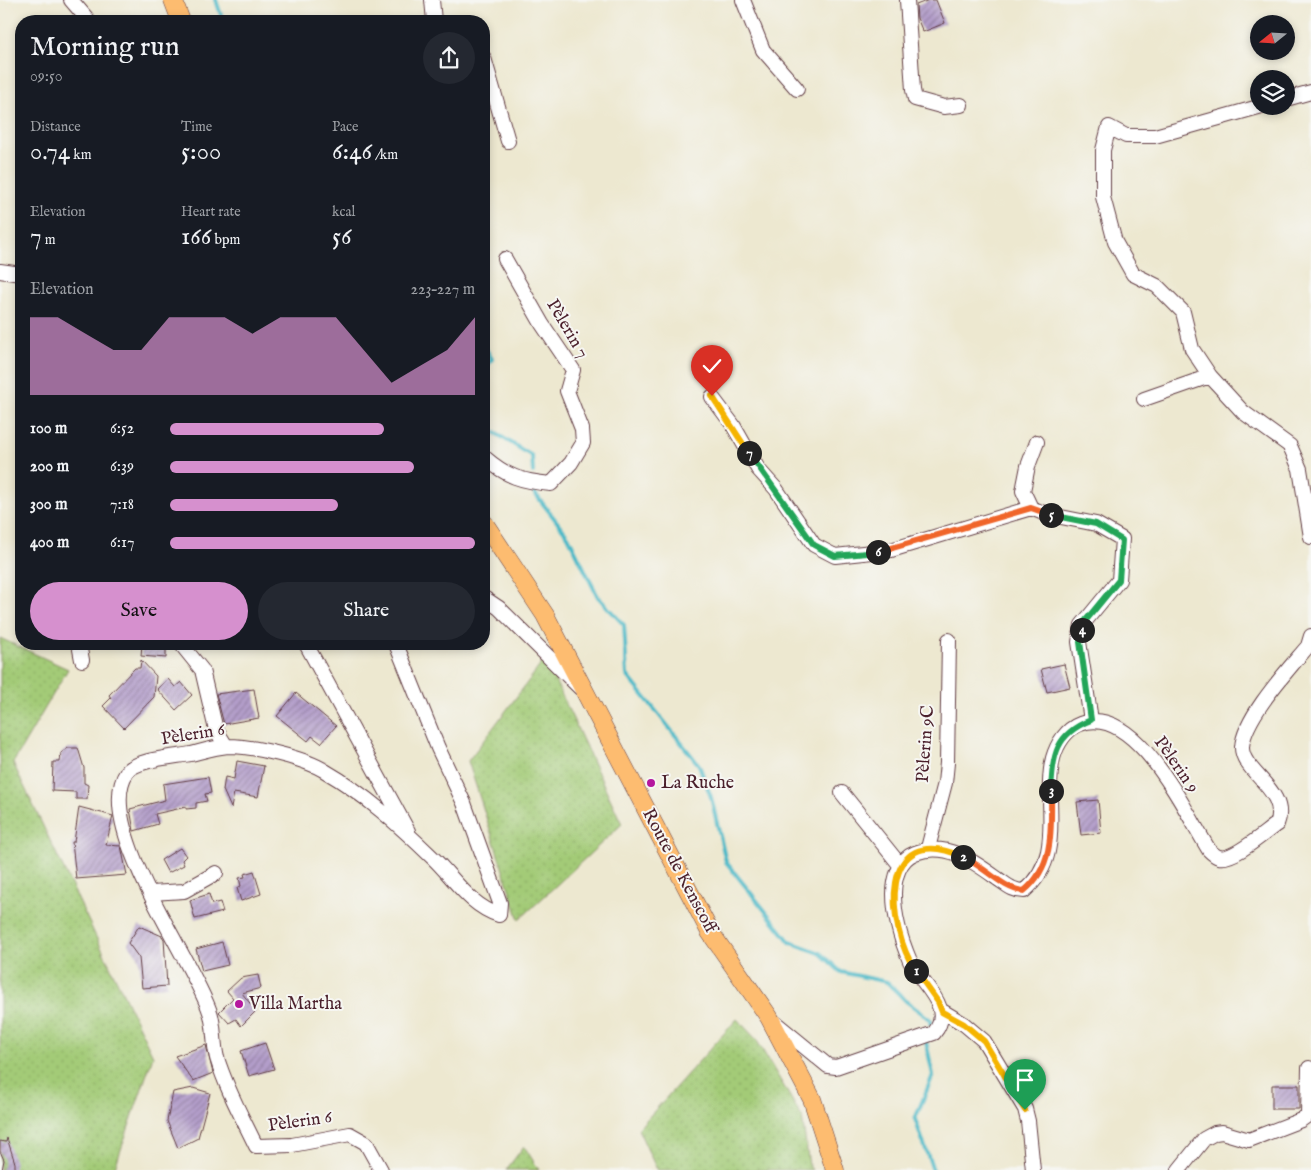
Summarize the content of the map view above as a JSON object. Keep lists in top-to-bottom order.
{
  "streets": {
    "main road": ["Route de Kenscoff"],
    "street": [
      "Pèlerin 7",
      "Pèlerin 6",
      "Pèlerin 9C",
      "Pèlerin 9"
    ]
  },
  "places": ["La Ruche", "Villa Martha"],
  "north": "left",
  "page": {
    "heading": ["Morning run", "09:50"],
    "stats": [
      ["Distance", "0.74 km"],
      ["Time", "5:00"],
      ["Pace", "6:46 /km"],
      ["Elevation", "7 m"],
      ["Heart rate", "166 bpm"],
      ["kcal", "56"]
    ],
    "chart": ["Elevation", "223–227 m"],
    "list": [
      {
        "name": "100 m",
        "note": "6:52"
      },
      {
        "name": "200 m",
        "note": "6:39"
      },
      {
        "name": "300 m",
        "note": "7:18"
      },
      {
        "name": "400 m",
        "note": "6:17"
      }
    ],
    "pins": [
      "7",
      "5",
      "6",
      "4",
      "3",
      "2",
      "1"
    ],
    "buttons": ["Save", "Share"]
  }
}
